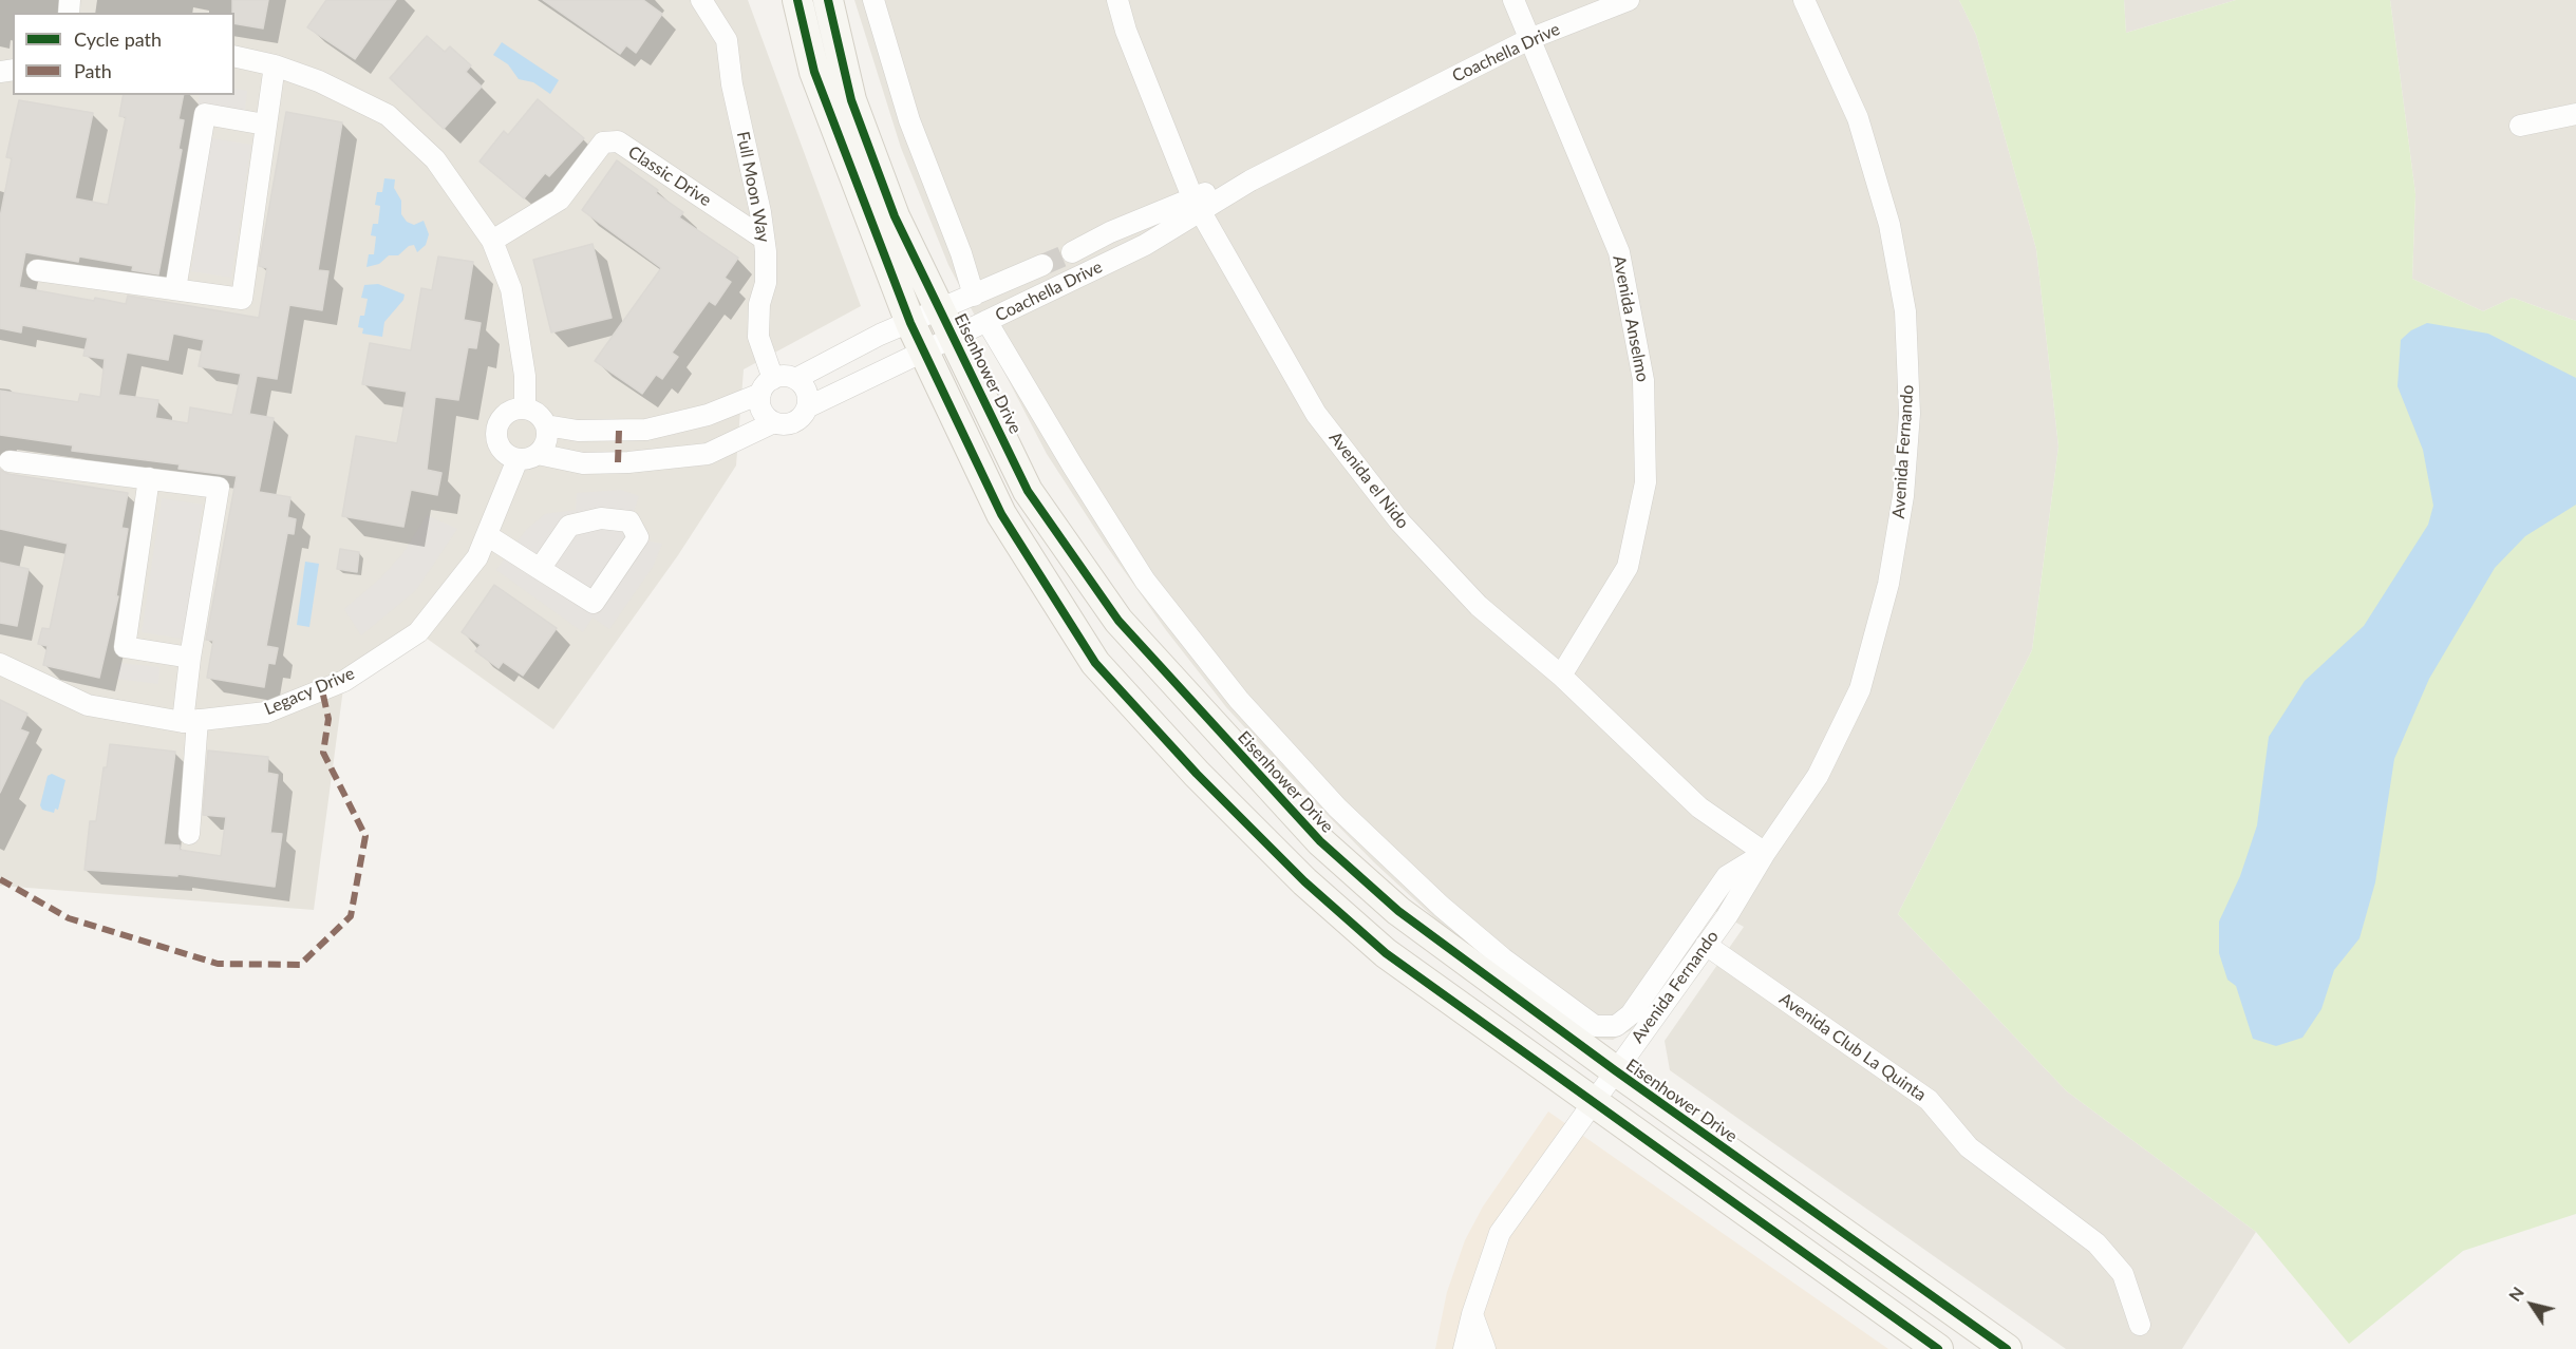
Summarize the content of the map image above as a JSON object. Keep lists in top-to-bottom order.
{
  "streets": {
    "main road": ["Eisenhower Drive"],
    "street": [
      "Coachella Drive",
      "Classic Drive",
      "Full Moon Way",
      "Avenida Anselmo",
      "Avenida Fernando",
      "Avenida el Nido",
      "Legacy Drive",
      "Avenida Club La Quinta"
    ]
  },
  "crossings": [
    ["Coachella Drive", "Full Moon Way"],
    ["Coachella Drive", "Avenida Anselmo"],
    ["Coachella Drive", "Eisenhower Drive"],
    ["Coachella Drive", "Avenida el Nido"],
    ["Coachella Drive", "Legacy Drive"],
    ["Classic Drive", "Full Moon Way"],
    ["Avenida Anselmo", "Avenida el Nido"],
    ["Eisenhower Drive", "Avenida Fernando"],
    ["Avenida Fernando", "Avenida el Nido"],
    ["Avenida Fernando", "Avenida Club La Quinta"]
  ],
  "legend": ["Cycle path", "Path"],
  "north": "top left"
}
